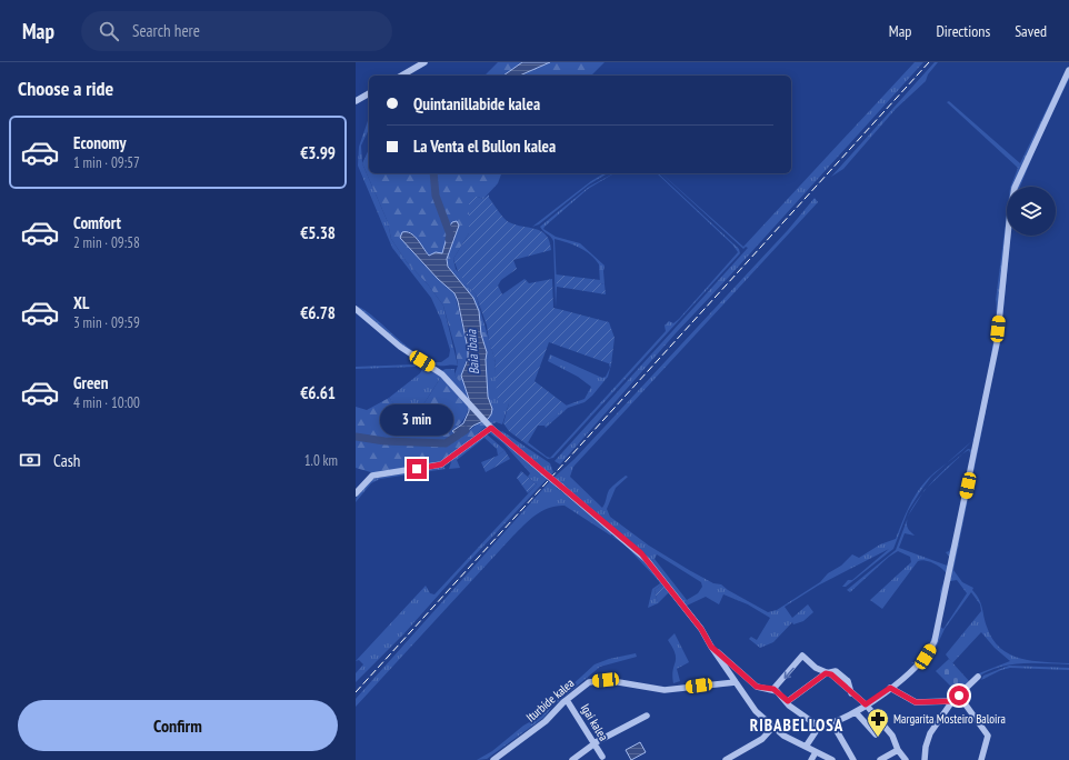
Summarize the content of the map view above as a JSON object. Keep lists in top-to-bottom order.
{
  "streets": {
    "street": ["Iturbide kalea", "Igai kalea"]
  },
  "crossings": [
    ["Iturbide kalea", "Igai kalea"]
  ],
  "districts": ["RIBABELLOSA"],
  "water": ["Baia ibaia"],
  "places": {
    "pharmacy": ["Margarita Mosteiro Baloira"]
  },
  "page": {
    "header": "Map",
    "search": "Search here",
    "nav": ["Map", "Directions", "Saved"],
    "heading": "Choose a ride",
    "banner": ["Quintanillabide kalea", "La Venta el Bullon kalea"],
    "list": [
      {
        "name": "Economy",
        "note": "1 min · 09:57",
        "value": "€3.99"
      },
      {
        "name": "Comfort",
        "note": "2 min · 09:58",
        "value": "€5.38"
      },
      {
        "name": "XL",
        "note": "3 min · 09:59",
        "value": "€6.78"
      },
      {
        "name": "Green",
        "note": "4 min · 10:00",
        "value": "€6.61"
      }
    ],
    "bubble": "3 min",
    "pay": ["Cash", "1.0 km"],
    "buttons": "Confirm"
  }
}
